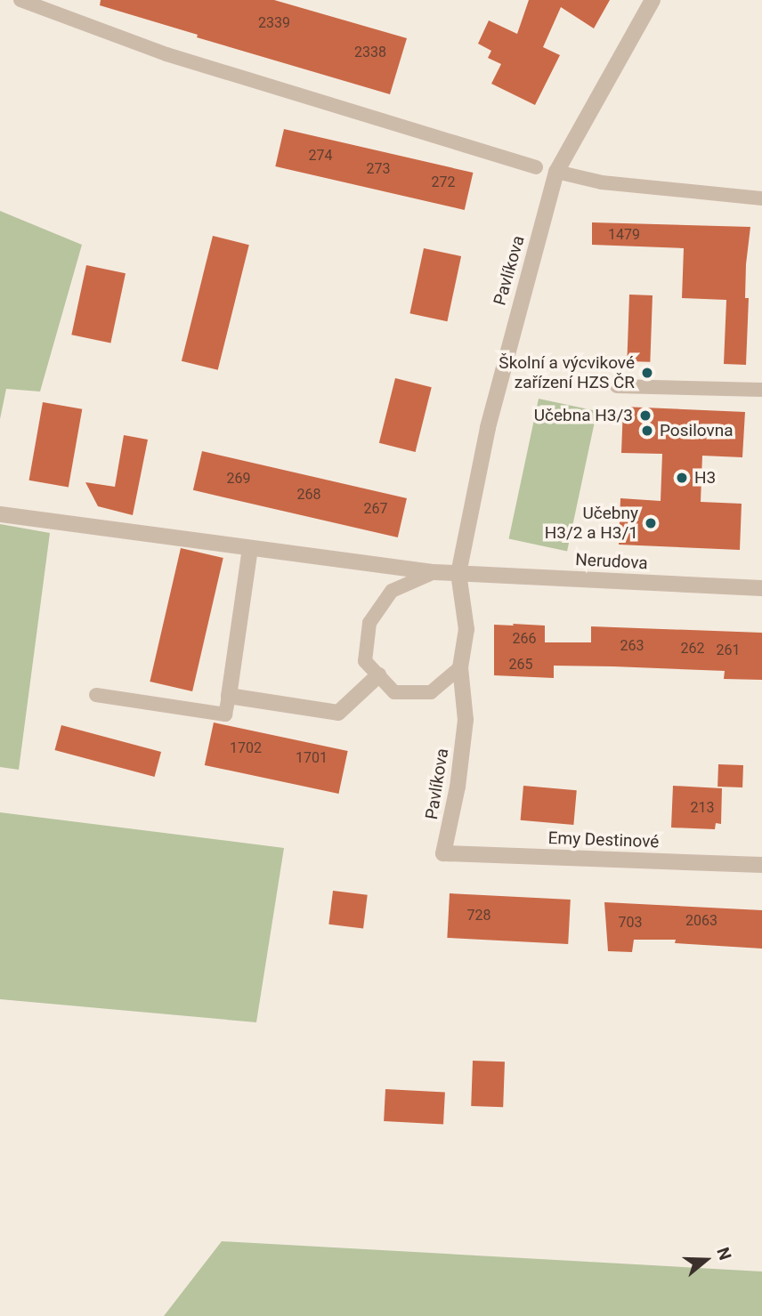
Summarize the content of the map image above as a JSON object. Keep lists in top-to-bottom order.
{
  "streets": {
    "street": ["Pavlíkova", "Nerudova", "Emy Destinové"]
  },
  "crossings": [
    ["Pavlíkova", "Nerudova"],
    ["Pavlíkova", "Emy Destinové"]
  ],
  "places": [
    "Školní a výcvikové zařízení HZS ČR",
    "Učebna H3/3",
    "Posilovna",
    "H3",
    "Učebny H3/2 a H3/1"
  ],
  "house_numbers": [
    "2339",
    "2338",
    "274",
    "273",
    "272",
    "1479",
    "269",
    "268",
    "267",
    "266",
    "263",
    "262",
    "261",
    "265",
    "1702",
    "1701",
    "213",
    "728",
    "2063",
    "703"
  ],
  "north": "right"
}
